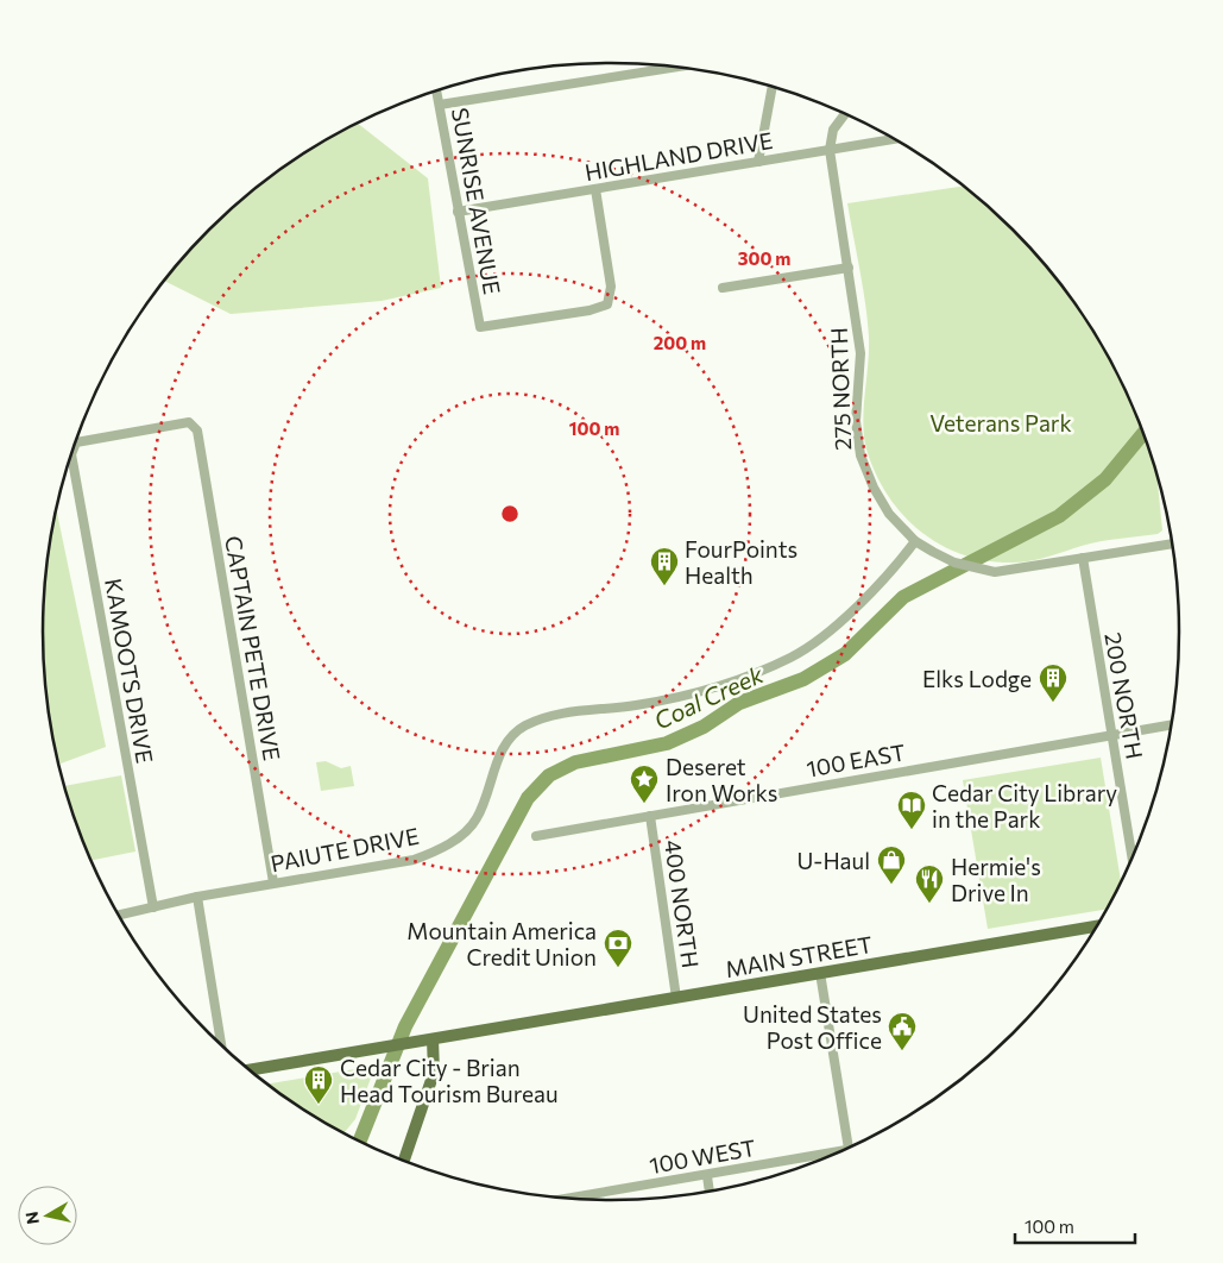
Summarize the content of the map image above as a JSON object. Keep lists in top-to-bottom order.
{
  "streets": {
    "main road": ["MAIN STREET"],
    "street": [
      "HIGHLAND DRIVE",
      "SUNRISE AVENUE",
      "275 NORTH",
      "CAPTAIN PETE DRIVE",
      "KAMOOTS DRIVE",
      "200 NORTH",
      "100 EAST",
      "PAIUTE DRIVE",
      "400 NORTH",
      "100 WEST"
    ]
  },
  "crossings": [
    ["HIGHLAND DRIVE", "SUNRISE AVENUE"],
    ["HIGHLAND DRIVE", "275 NORTH"],
    ["275 NORTH", "200 NORTH"],
    ["275 NORTH", "PAIUTE DRIVE"],
    ["CAPTAIN PETE DRIVE", "KAMOOTS DRIVE"],
    ["CAPTAIN PETE DRIVE", "PAIUTE DRIVE"],
    ["KAMOOTS DRIVE", "PAIUTE DRIVE"],
    ["200 NORTH", "100 EAST"],
    ["100 EAST", "400 NORTH"],
    ["400 NORTH", "MAIN STREET"]
  ],
  "water": ["Coal Creek"],
  "parks": ["Veterans Park"],
  "places": {
    "building": ["FourPoints Health", "Elks Lodge", "Cedar City - Brian Head Tourism Bureau"],
    "place": ["Deseret Iron Works"],
    "library": ["Cedar City Library in the Park"],
    "shop": ["U-Haul"],
    "restaurant": ["Hermie's Drive In"],
    "bank": ["Mountain America Credit Union"],
    "public building": ["United States Post Office"]
  },
  "scale_bar": "100 m",
  "north": "left",
  "rings": ["300 m", "200 m", "100 m"]
}
